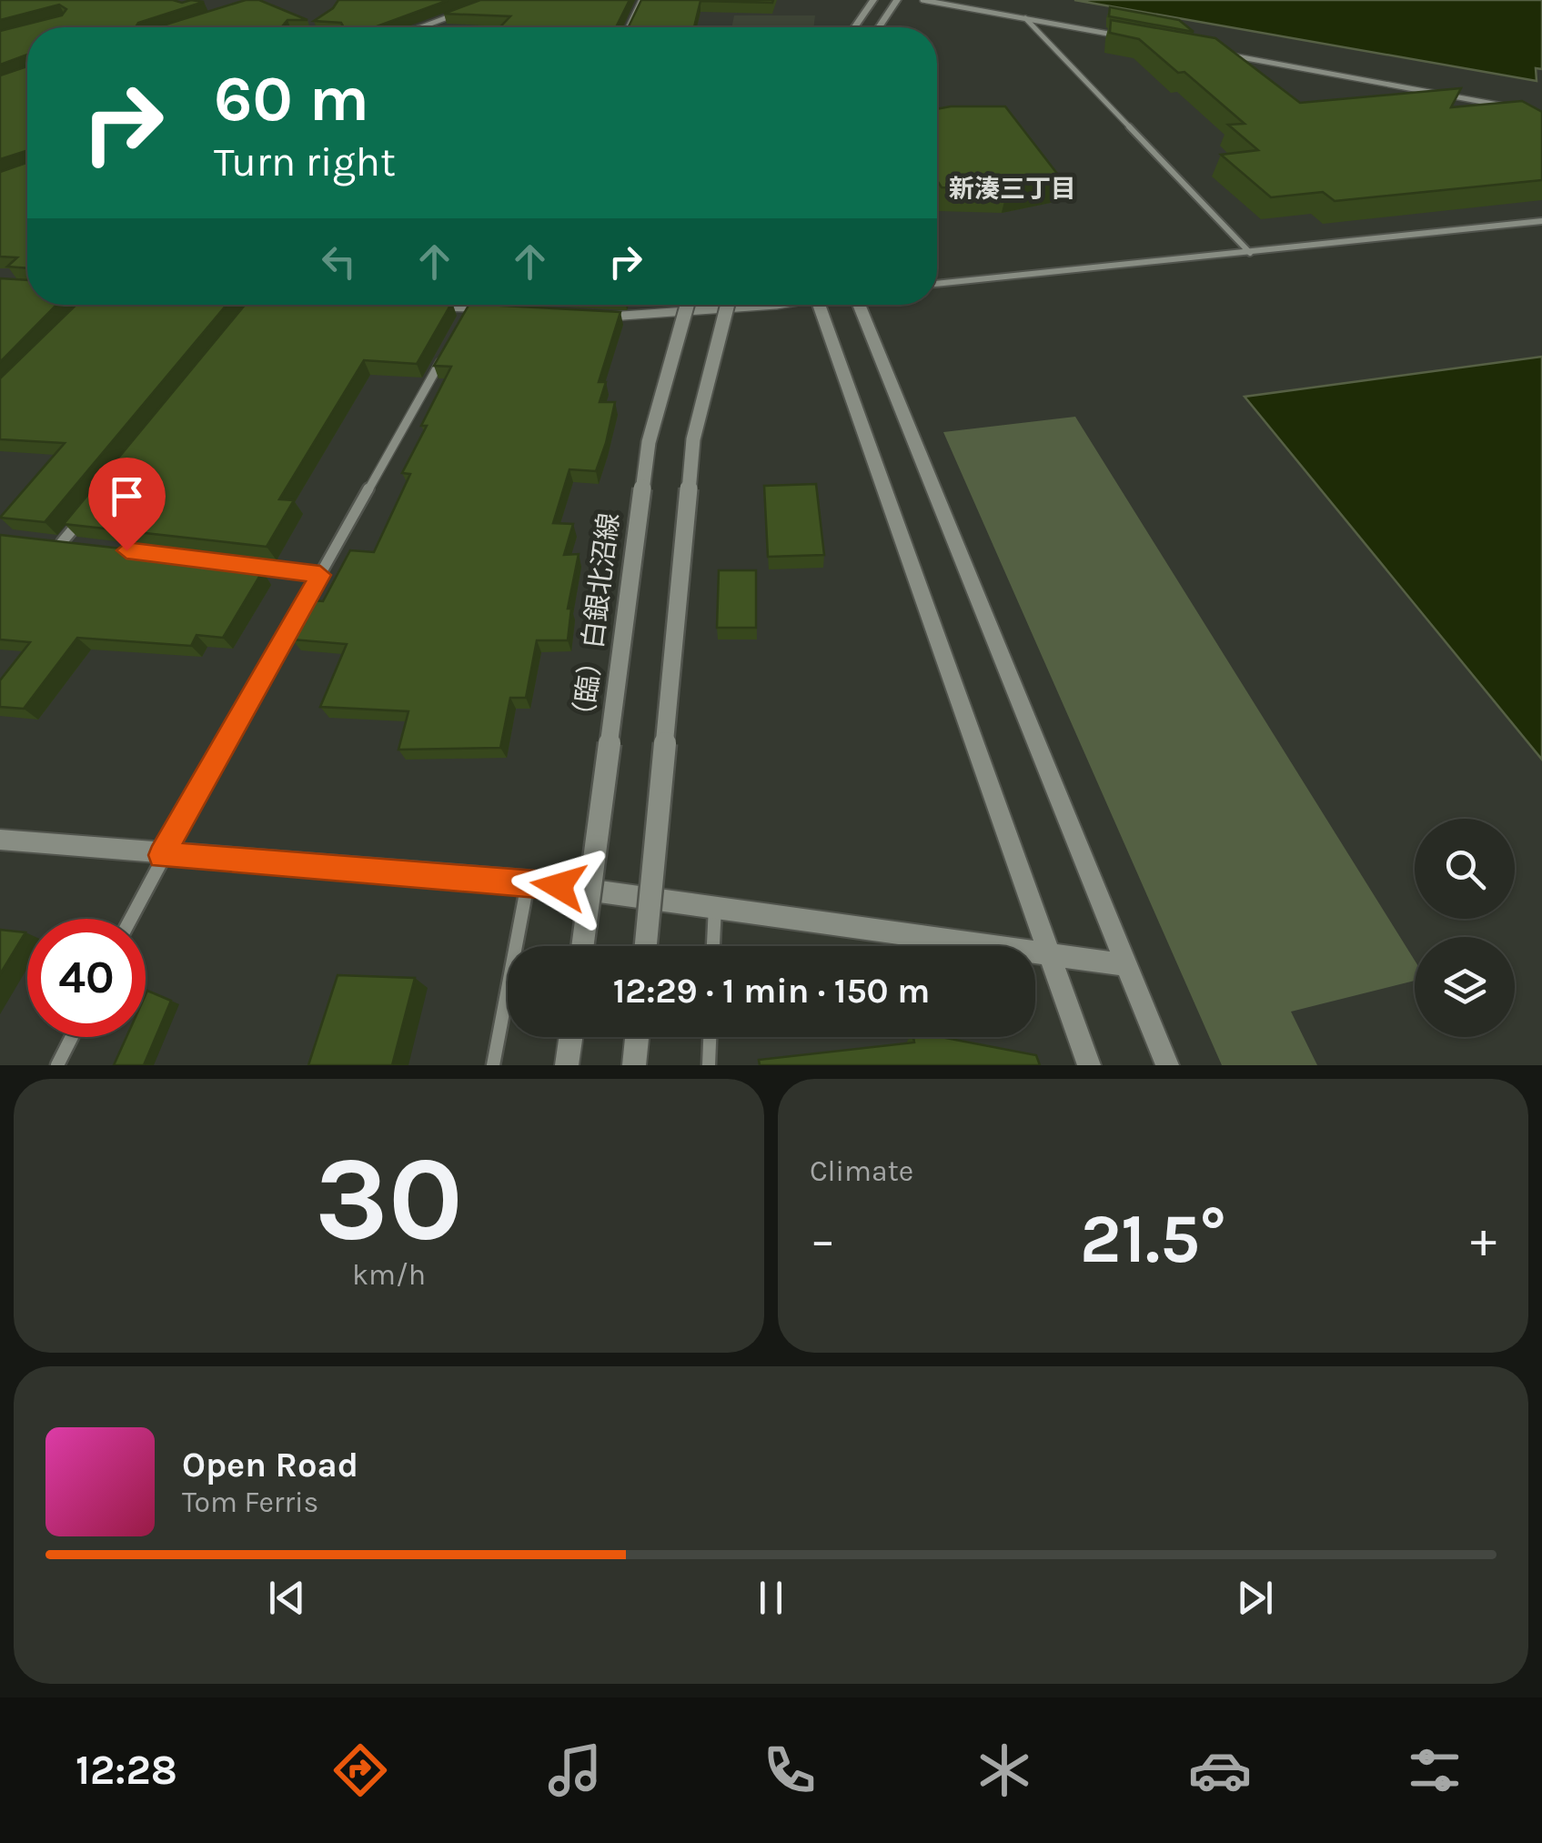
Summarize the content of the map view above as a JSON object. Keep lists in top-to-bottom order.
{
  "streets": {
    "street": ["（臨）白銀北沼線"]
  },
  "districts": ["新湊三丁目"],
  "page": {
    "turn": ["60 m", "Turn right"],
    "limit": "40",
    "trip": "12:29 · 1 min · 150 m",
    "tile": [
      ["30", "km/h"],
      "Climate"
    ],
    "heat": ["−", "21.5°", "+"],
    "song": ["Open Road", "Tom Ferris"],
    "tabs": "12:28"
  }
}
